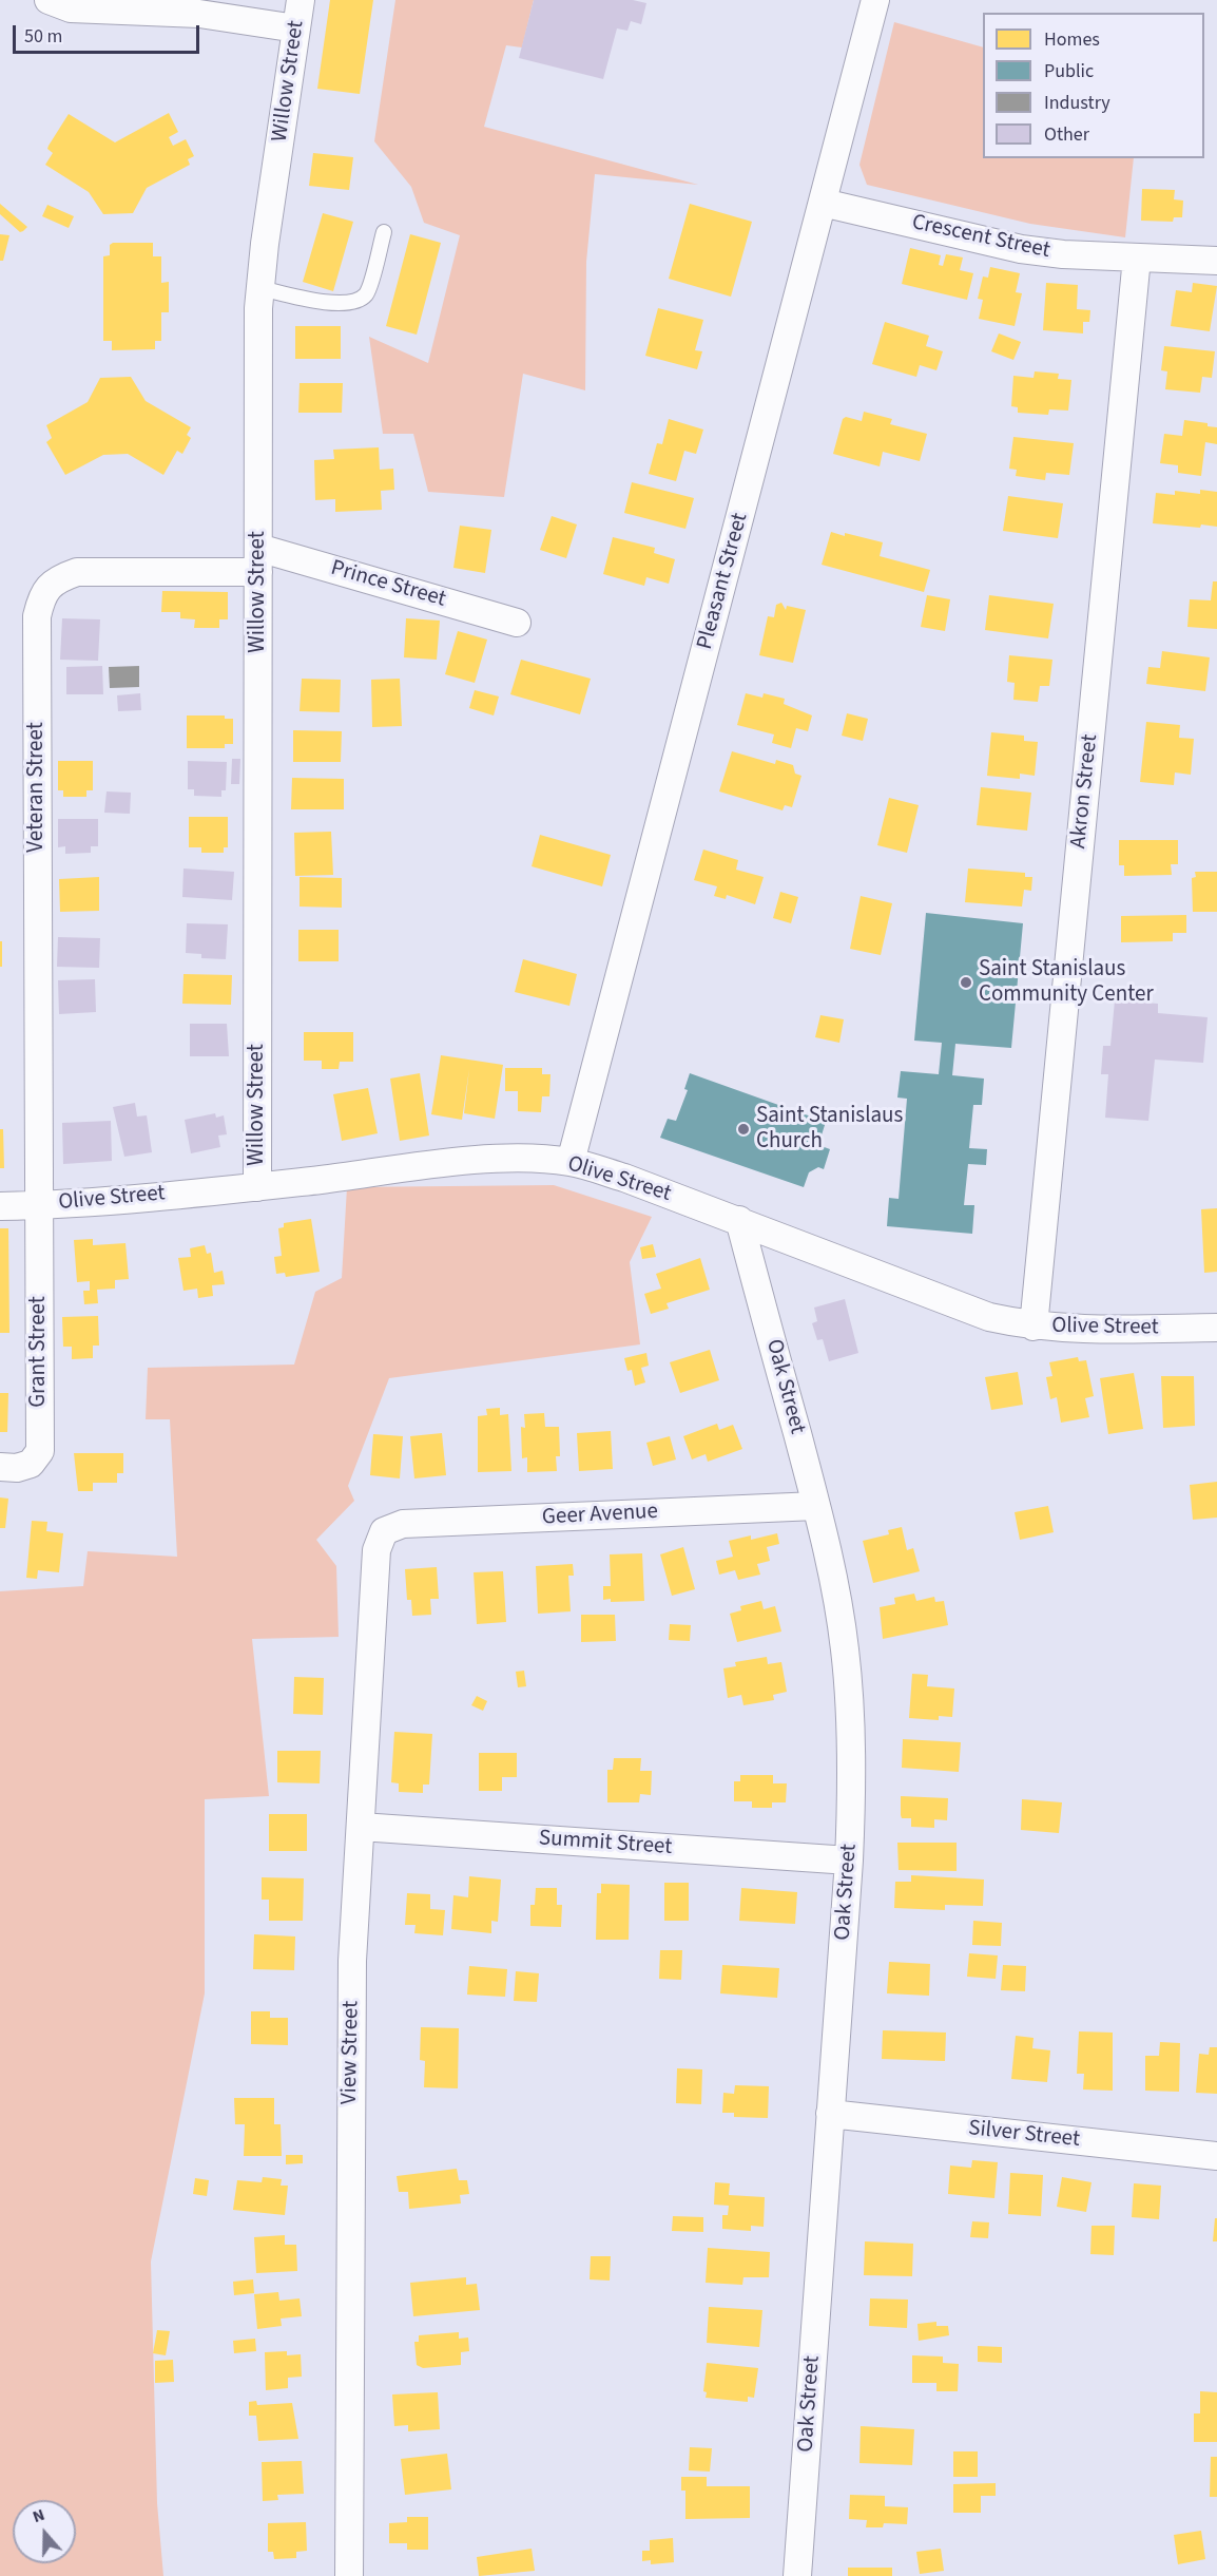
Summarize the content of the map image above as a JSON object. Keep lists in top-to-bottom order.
{
  "streets": {
    "street": [
      "Willow Street",
      "Crescent Street",
      "Pleasant Street",
      "Prince Street",
      "Veteran Street",
      "Akron Street",
      "Olive Street",
      "Grant Street",
      "Oak Street",
      "Geer Avenue",
      "Summit Street",
      "View Street",
      "Silver Street"
    ]
  },
  "crossings": [
    ["Willow Street", "Prince Street"],
    ["Willow Street", "Veteran Street"],
    ["Willow Street", "Olive Street"],
    ["Crescent Street", "Pleasant Street"],
    ["Crescent Street", "Akron Street"],
    ["Pleasant Street", "Olive Street"],
    ["Prince Street", "Veteran Street"],
    ["Veteran Street", "Olive Street"],
    ["Veteran Street", "Grant Street"],
    ["Akron Street", "Olive Street"],
    ["Olive Street", "Grant Street"],
    ["Olive Street", "Oak Street"],
    ["Oak Street", "Geer Avenue"],
    ["Oak Street", "Summit Street"],
    ["Oak Street", "Silver Street"],
    ["Geer Avenue", "View Street"],
    ["Summit Street", "View Street"]
  ],
  "places": ["Saint Stanislaus Community Center", "Saint Stanislaus Church"],
  "legend": [
    "Homes",
    "Public",
    "Industry",
    "Other"
  ],
  "scale_bar": "50 m",
  "north": "top"
}
